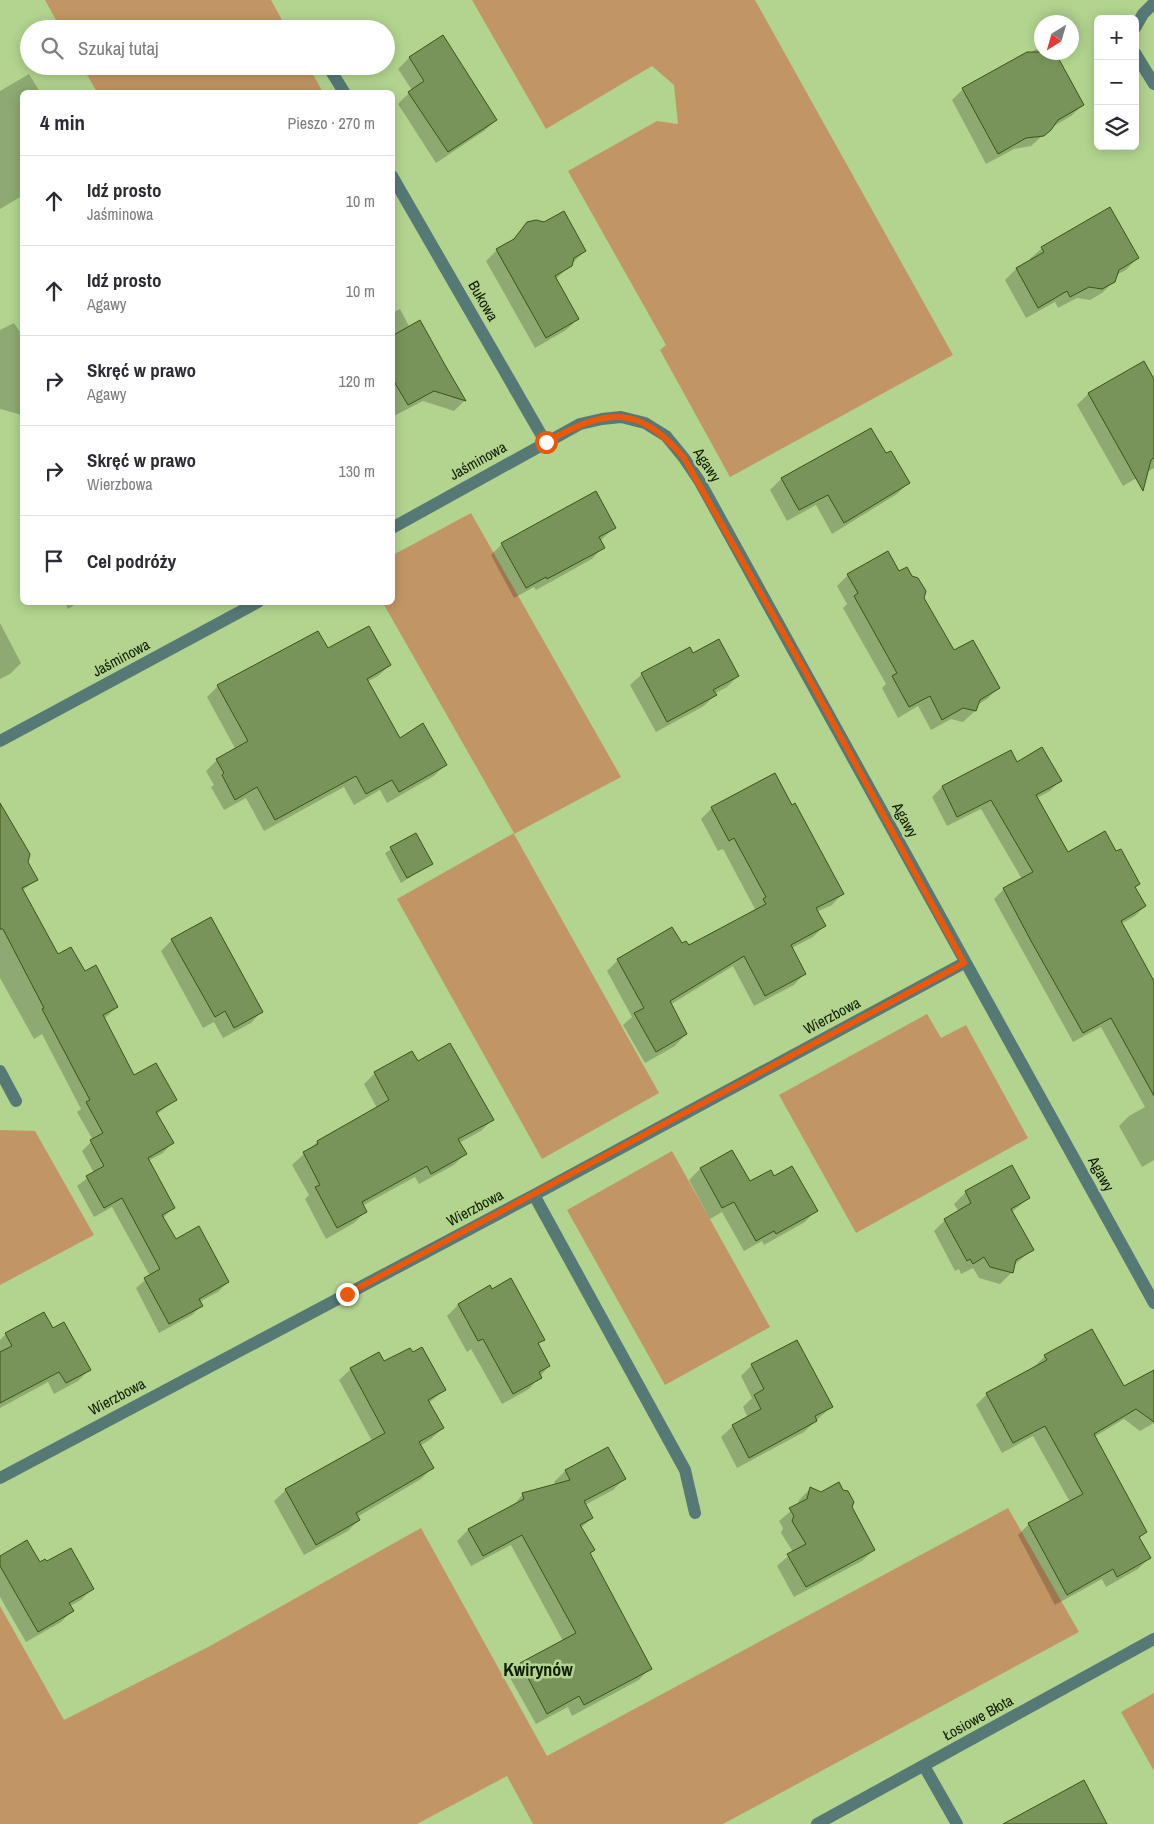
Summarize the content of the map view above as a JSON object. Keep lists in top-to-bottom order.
{
  "streets": {
    "street": [
      "Bukowa",
      "Jaśminowa",
      "Agawy",
      "Wierzbowa",
      "Łosiowe Błota"
    ]
  },
  "crossings": [
    ["Bukowa", "Jaśminowa"],
    ["Jaśminowa", "Agawy"],
    ["Agawy", "Wierzbowa"]
  ],
  "districts": ["Kwirynów"],
  "north": "bottom left",
  "page": {
    "map_buttons": ["+", "−"],
    "search": "Szukaj tutaj",
    "heading": ["4 min", "Pieszo · 270 m"],
    "list": [
      ["Idź prosto", "Jaśminowa", "10 m"],
      ["Idź prosto", "Agawy", "10 m"],
      ["Skręć w prawo", "Agawy", "120 m"],
      ["Skręć w prawo", "Wierzbowa", "130 m"],
      "Cel podróży"
    ]
  }
}
